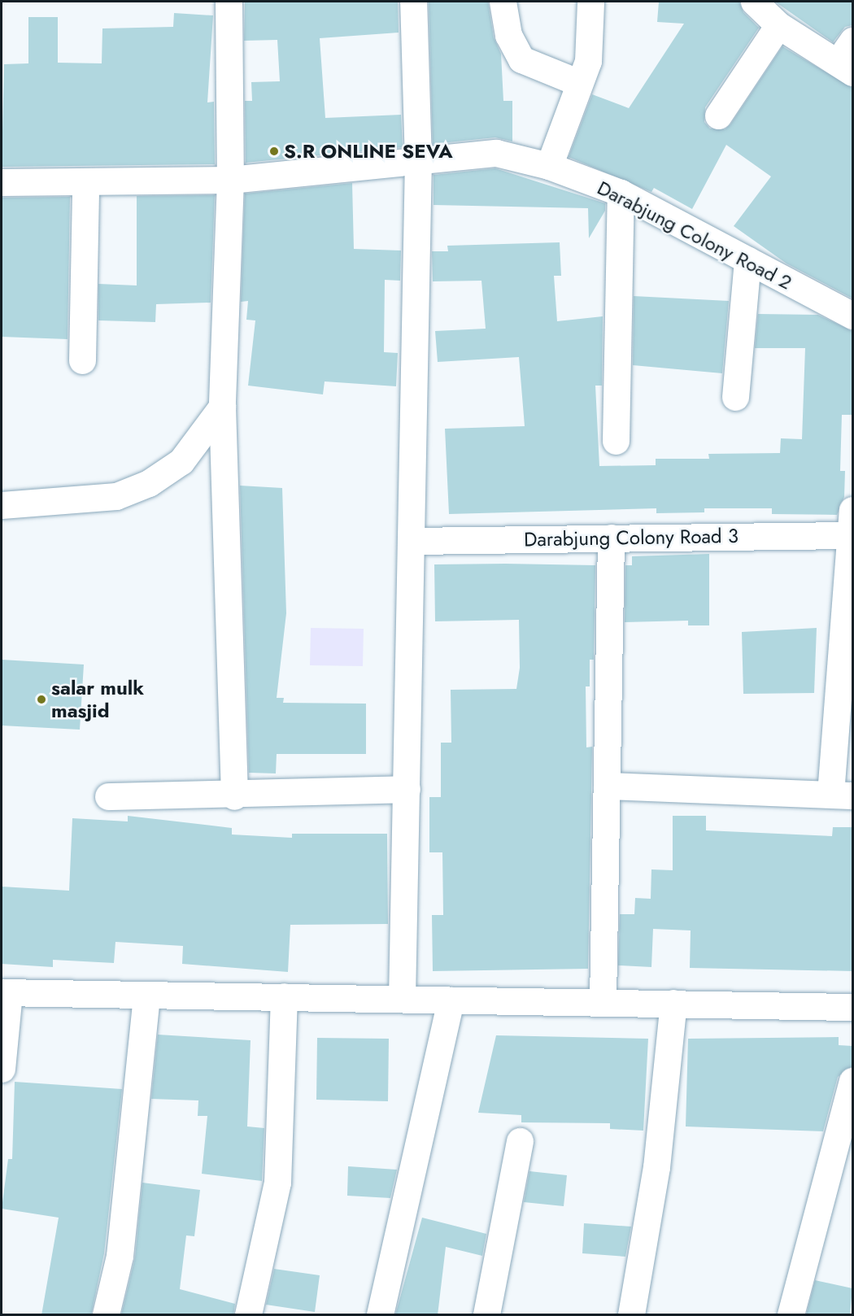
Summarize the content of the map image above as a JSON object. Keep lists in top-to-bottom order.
{
  "streets": {
    "street": ["Darabjung Colony Road 2", "Darabjung Colony Road 3"]
  },
  "places": ["S.R ONLINE SEVA", "salar mulk masjid"]
}
